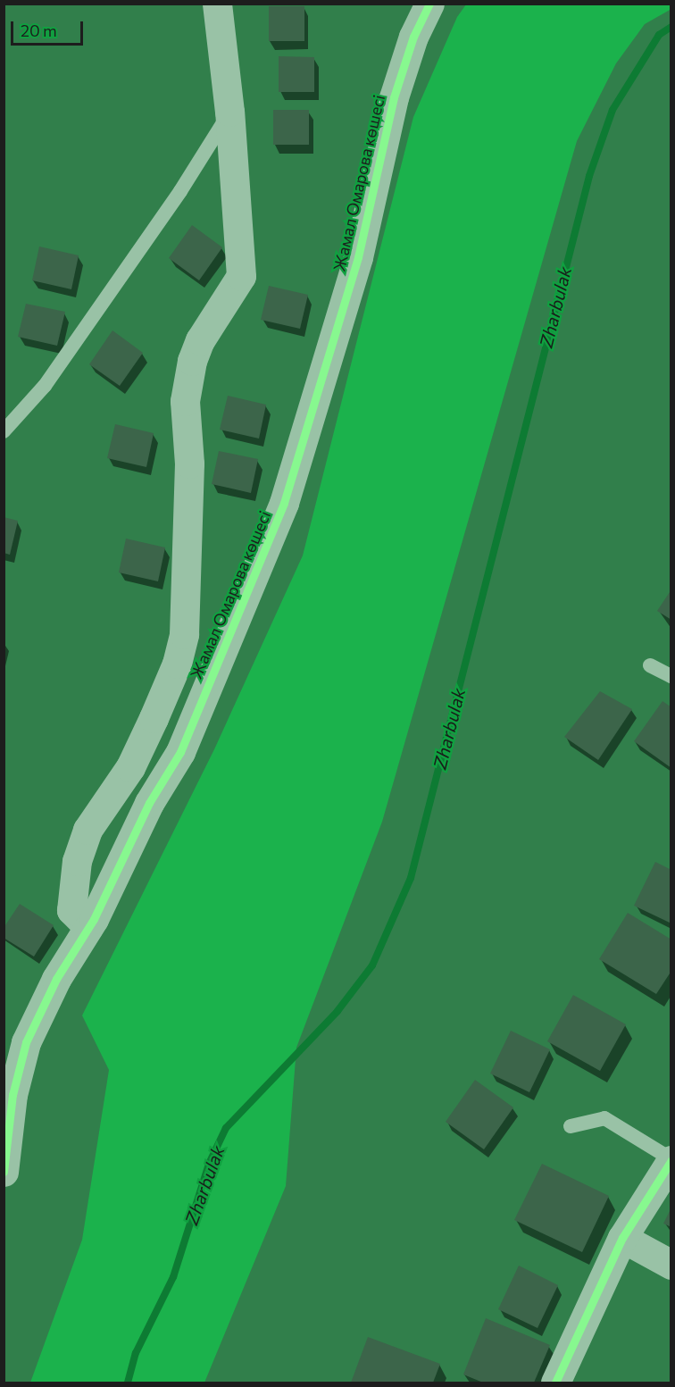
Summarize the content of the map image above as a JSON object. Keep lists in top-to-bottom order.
{
  "streets": {
    "street": ["Жамал Омарова көшесі"]
  },
  "water": ["Zharbulak"],
  "scale_bar": "20 m"
}
